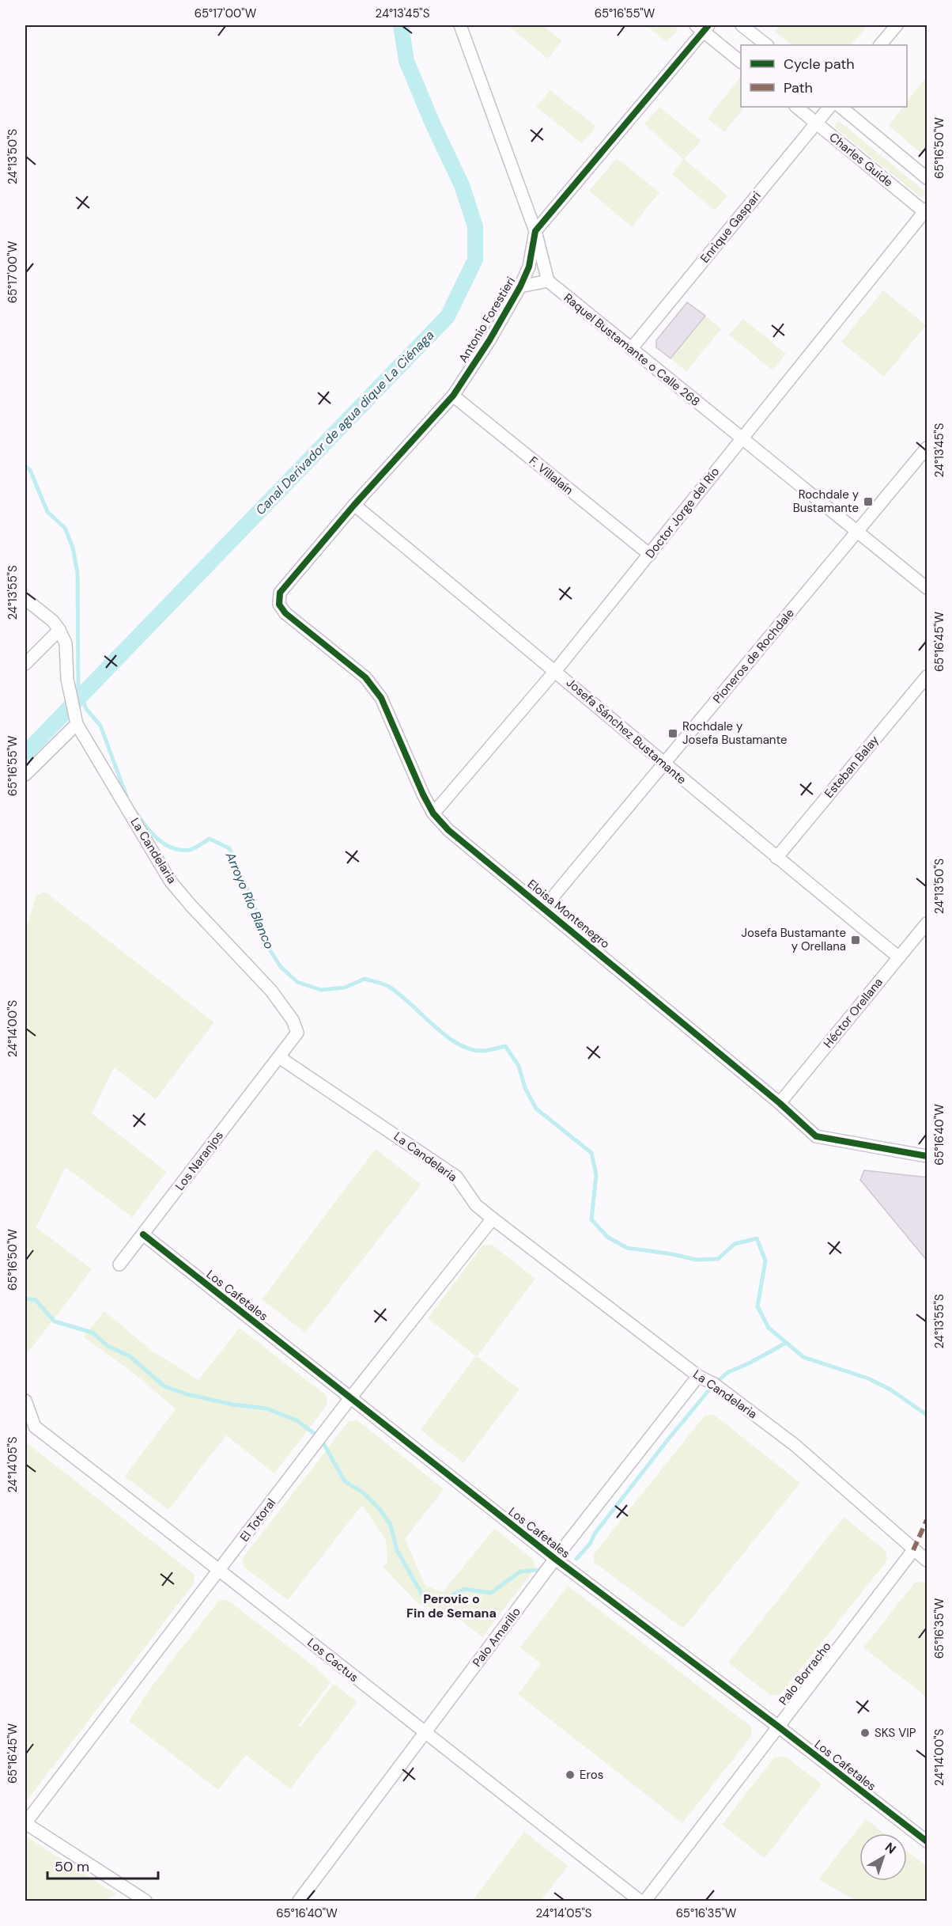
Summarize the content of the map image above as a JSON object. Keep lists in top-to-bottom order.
{
  "streets": {
    "street": [
      "Charles Guide",
      "Enrique Gaspari",
      "Antonio Forestieri",
      "Raquel Bustamante o Calle 268",
      "F. Villalaín",
      "Doctor Jorge del Río",
      "Pioneros de Rochdale",
      "Josefa Sánchez Bustamante",
      "Esteban Balay",
      "La Candelaria",
      "Eloisa Montenegro",
      "Héctor Orellana",
      "Los Naranjos",
      "Los Cafetales",
      "El Totoral",
      "Palo Amarillo",
      "Los Cactus",
      "Palo Borracho"
    ]
  },
  "crossings": [
    ["Charles Guide", "Enrique Gaspari"],
    ["Charles Guide", "Doctor Jorge del Río"],
    ["Enrique Gaspari", "Raquel Bustamante o Calle 268"],
    ["Antonio Forestieri", "F. Villalaín"],
    ["Antonio Forestieri", "Josefa Sánchez Bustamante"],
    ["Antonio Forestieri", "Eloisa Montenegro"],
    ["Raquel Bustamante o Calle 268", "Doctor Jorge del Río"],
    ["Raquel Bustamante o Calle 268", "Pioneros de Rochdale"],
    ["F. Villalaín", "Doctor Jorge del Río"],
    ["Doctor Jorge del Río", "Josefa Sánchez Bustamante"],
    ["Doctor Jorge del Río", "Eloisa Montenegro"],
    ["Pioneros de Rochdale", "Josefa Sánchez Bustamante"],
    ["Pioneros de Rochdale", "Eloisa Montenegro"],
    ["Josefa Sánchez Bustamante", "Esteban Balay"],
    ["Josefa Sánchez Bustamante", "Héctor Orellana"],
    ["La Candelaria", "Los Naranjos"],
    ["La Candelaria", "El Totoral"],
    ["La Candelaria", "Palo Amarillo"],
    ["La Candelaria", "Palo Borracho"],
    ["Eloisa Montenegro", "Héctor Orellana"],
    ["Los Naranjos", "Los Cafetales"],
    ["Los Cafetales", "El Totoral"],
    ["Los Cafetales", "Palo Amarillo"],
    ["Los Cafetales", "Palo Borracho"],
    ["El Totoral", "Los Cactus"],
    ["Palo Amarillo", "Los Cactus"]
  ],
  "districts": ["Perovic o Fin de Semana"],
  "water": ["Canal Derivador de agua dique La Ciénaga", "Arroyo Río Blanco"],
  "places": {
    "transit": ["Rochdale y Bustamante", "Rochdale y Josefa Bustamante", "Josefa Bustamante y Orellana"],
    "other": ["SKS VIP", "Eros"]
  },
  "legend": ["Cycle path", "Path"],
  "scale_bar": "50 m",
  "north": "top right",
  "coordinates": [
    "65°17'00\"W",
    "24°13'45\"S",
    "65°16'55\"W",
    "65°16'50\"W",
    "24°13'50\"S",
    "24°13'55\"S",
    "65°16'45\"W",
    "24°14'00\"S",
    "65°16'40\"W",
    "24°14'05\"S",
    "65°16'35\"W"
  ]
}
